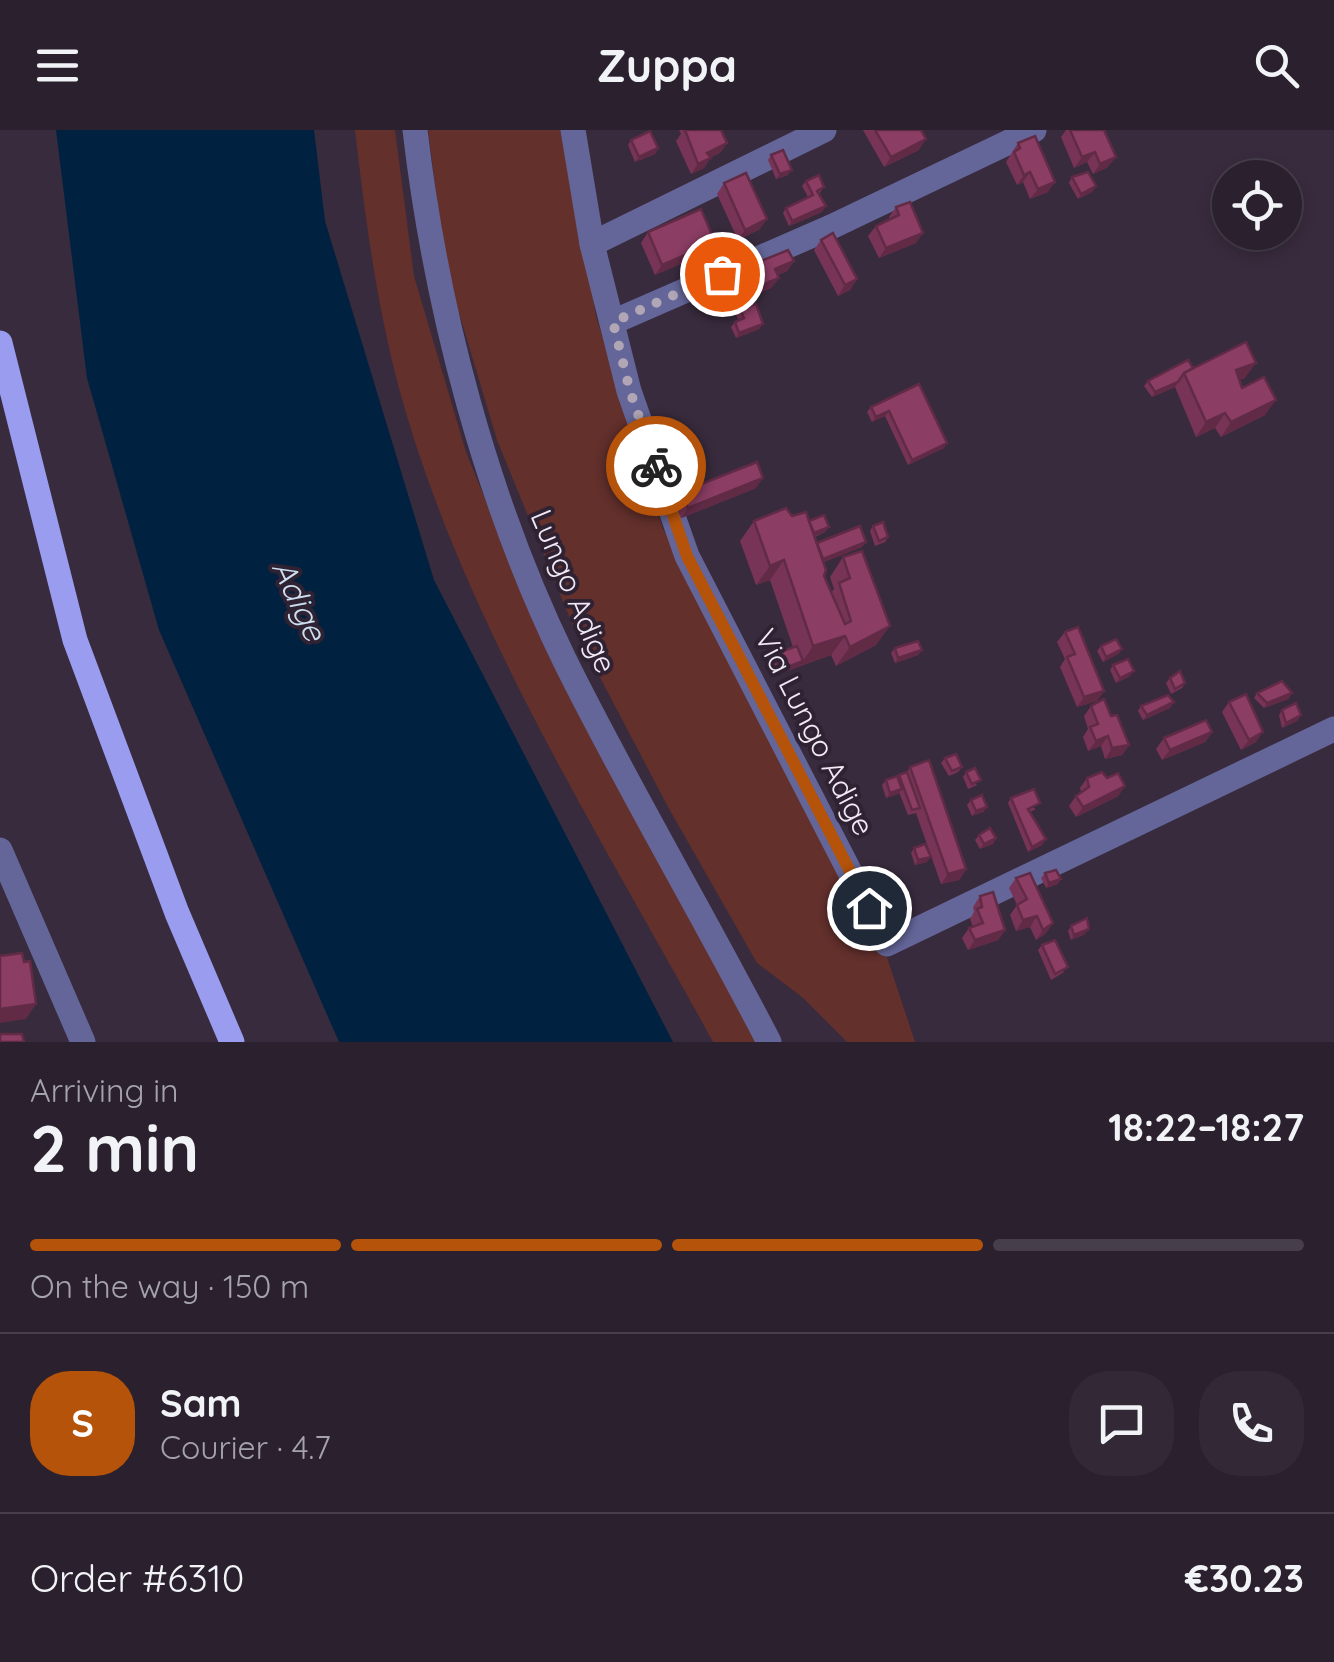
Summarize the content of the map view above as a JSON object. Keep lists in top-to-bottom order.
{
  "streets": {
    "street": ["Lungo Adige", "Via Lungo Adige"]
  },
  "water": ["Adige"],
  "page": {
    "header": "Zuppa",
    "heading": ["2 min", "Arriving in", "18:22–18:27"],
    "panel": [
      "Sam",
      "Courier · 4.7",
      "Order #6310",
      "€30.23"
    ],
    "bar": "On the way · 150 m",
    "round": "S"
  }
}
